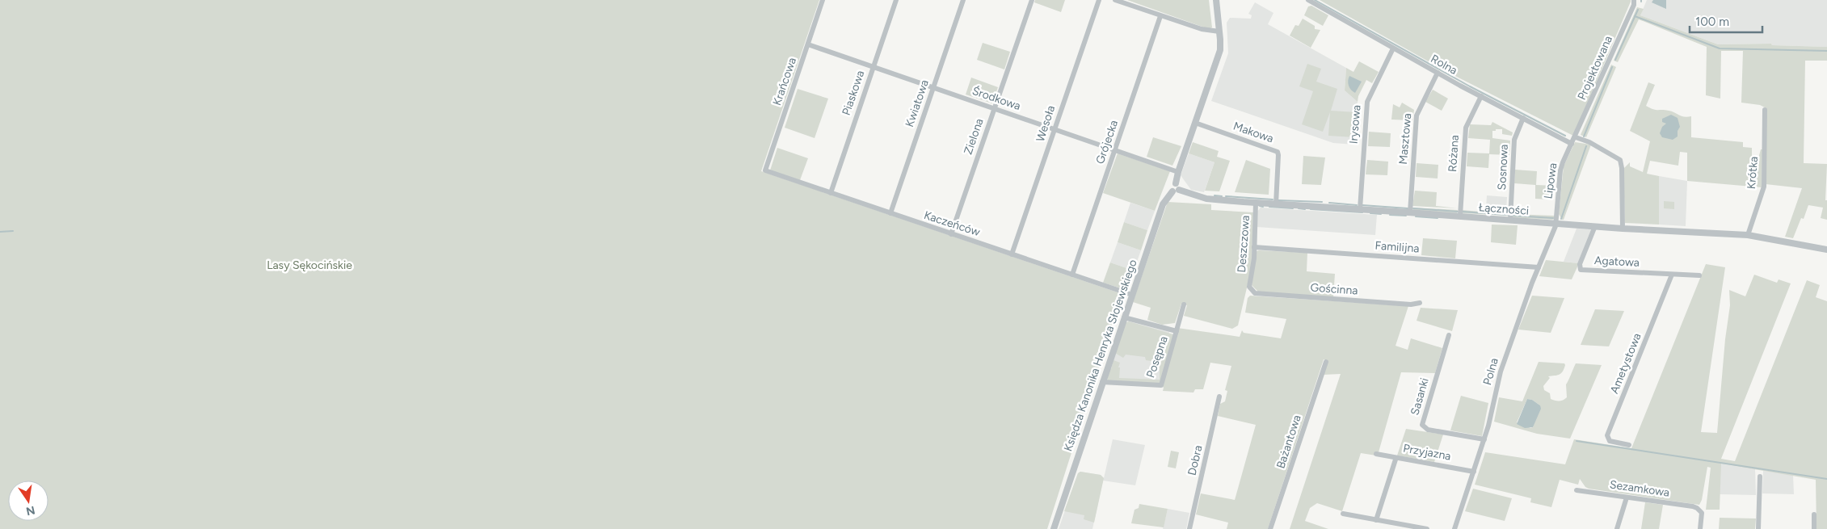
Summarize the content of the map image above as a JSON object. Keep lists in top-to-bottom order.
{
  "streets": {
    "street": [
      "Rolna",
      "Projektowana",
      "Krańcowa",
      "Piaskowa",
      "Środkowa",
      "Kwiatowa",
      "Wesoła",
      "Irysowa",
      "Makowa",
      "Zielona",
      "Masztowa",
      "Grójecka",
      "Różana",
      "Sosnowa",
      "Krótka",
      "Lipowa",
      "Łączności",
      "Kaczeńców",
      "Deszczowa",
      "Familijna",
      "Agatowa",
      "Gościnna",
      "Księdza Kanonika Henryka Słojewskiego",
      "Posępna",
      "Ametystowa",
      "Polna",
      "Sasanki",
      "Bażantowa",
      "Przyjazna",
      "Dobra",
      "Sezamkowa"
    ]
  },
  "crossings": [
    ["Rolna", "Projektowana"],
    ["Rolna", "Irysowa"],
    ["Rolna", "Masztowa"],
    ["Rolna", "Różana"],
    ["Rolna", "Sosnowa"],
    ["Rolna", "Lipowa"],
    ["Projektowana", "Lipowa"],
    ["Krańcowa", "Środkowa"],
    ["Krańcowa", "Kaczeńców"],
    ["Piaskowa", "Środkowa"],
    ["Piaskowa", "Kaczeńców"],
    ["Środkowa", "Kwiatowa"],
    ["Środkowa", "Wesoła"],
    ["Środkowa", "Zielona"],
    ["Środkowa", "Grójecka"],
    ["Środkowa", "Księdza Kanonika Henryka Słojewskiego"],
    ["Kwiatowa", "Kaczeńców"],
    ["Wesoła", "Kaczeńców"],
    ["Irysowa", "Łączności"],
    ["Makowa", "Łączności"],
    ["Zielona", "Kaczeńców"],
    ["Masztowa", "Łączności"],
    ["Grójecka", "Kaczeńców"],
    ["Różana", "Łączności"],
    ["Sosnowa", "Łączności"],
    ["Krótka", "Łączności"],
    ["Lipowa", "Łączności"],
    ["Lipowa", "Polna"],
    ["Łączności", "Deszczowa"],
    ["Łączności", "Agatowa"],
    ["Łączności", "Księdza Kanonika Henryka Słojewskiego"],
    ["Łączności", "Polna"],
    ["Kaczeńców", "Księdza Kanonika Henryka Słojewskiego"],
    ["Deszczowa", "Familijna"],
    ["Deszczowa", "Gościnna"],
    ["Familijna", "Polna"],
    ["Agatowa", "Ametystowa"],
    ["Księdza Kanonika Henryka Słojewskiego", "Posępna"],
    ["Polna", "Sasanki"],
    ["Polna", "Przyjazna"]
  ],
  "parks": ["Lasy Sękocińskie"],
  "scale_bar": "100 m",
  "north": "bottom"
}
